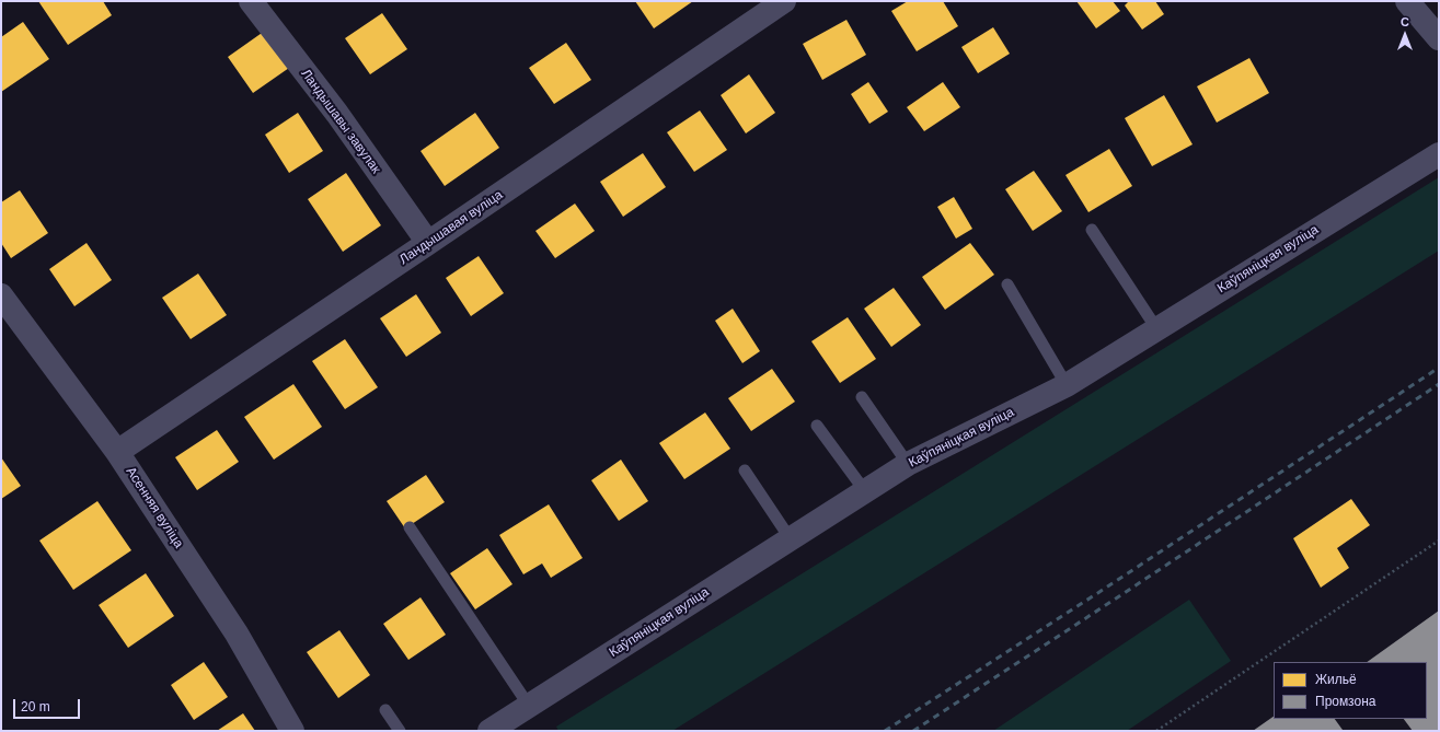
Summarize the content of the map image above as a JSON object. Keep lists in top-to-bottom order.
{
  "streets": {
    "street": [
      "Ландышавы завулак",
      "Ландышавая вуліца",
      "Каўпяніцкая вуліца",
      "Асенняя вуліца"
    ]
  },
  "crossings": [
    ["Ландышавы завулак", "Ландышавая вуліца"],
    ["Ландышавая вуліца", "Асенняя вуліца"]
  ],
  "legend": ["Жильё", "Промзона"],
  "scale_bar": "20 m",
  "north": "top"
}
